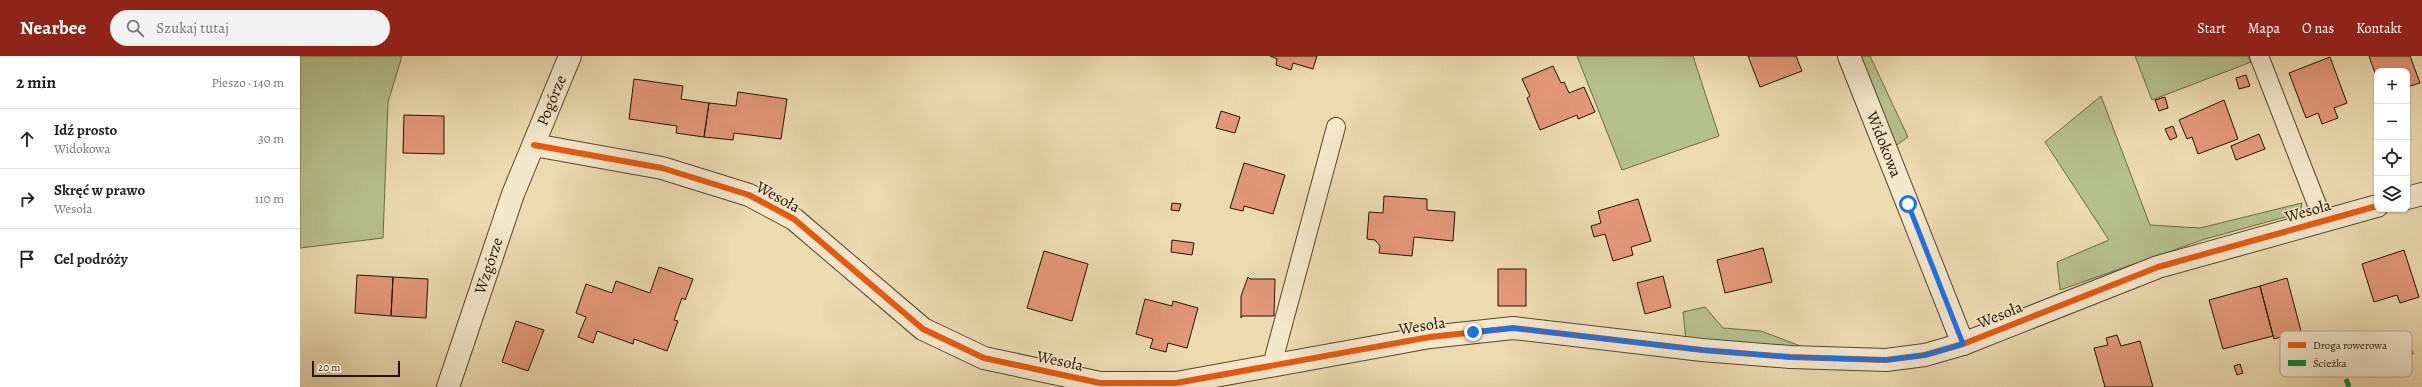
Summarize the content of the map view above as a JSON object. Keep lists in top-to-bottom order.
{
  "streets": {
    "street": [
      "Pogórze",
      "Widokowa",
      "Wesoła",
      "Wzgórze"
    ]
  },
  "crossings": [
    ["Pogórze", "Wesoła"],
    ["Pogórze", "Wzgórze"],
    ["Widokowa", "Wesoła"],
    ["Wesoła", "Wzgórze"]
  ],
  "legend": ["Droga rowerowa", "Ścieżka"],
  "scale_bar": "20 m",
  "page": {
    "header": "Nearbee",
    "search": "Szukaj tutaj",
    "nav": [
      "Start",
      "Mapa",
      "O nas",
      "Kontakt"
    ],
    "heading": ["2 min", "Pieszo · 140 m"],
    "map_buttons": ["+", "−"],
    "list": [
      ["Idź prosto", "Widokowa", "30 m"],
      ["Skręć w prawo", "Wesoła", "110 m"],
      "Cel podróży"
    ],
    "scale": "20 m"
  }
}
